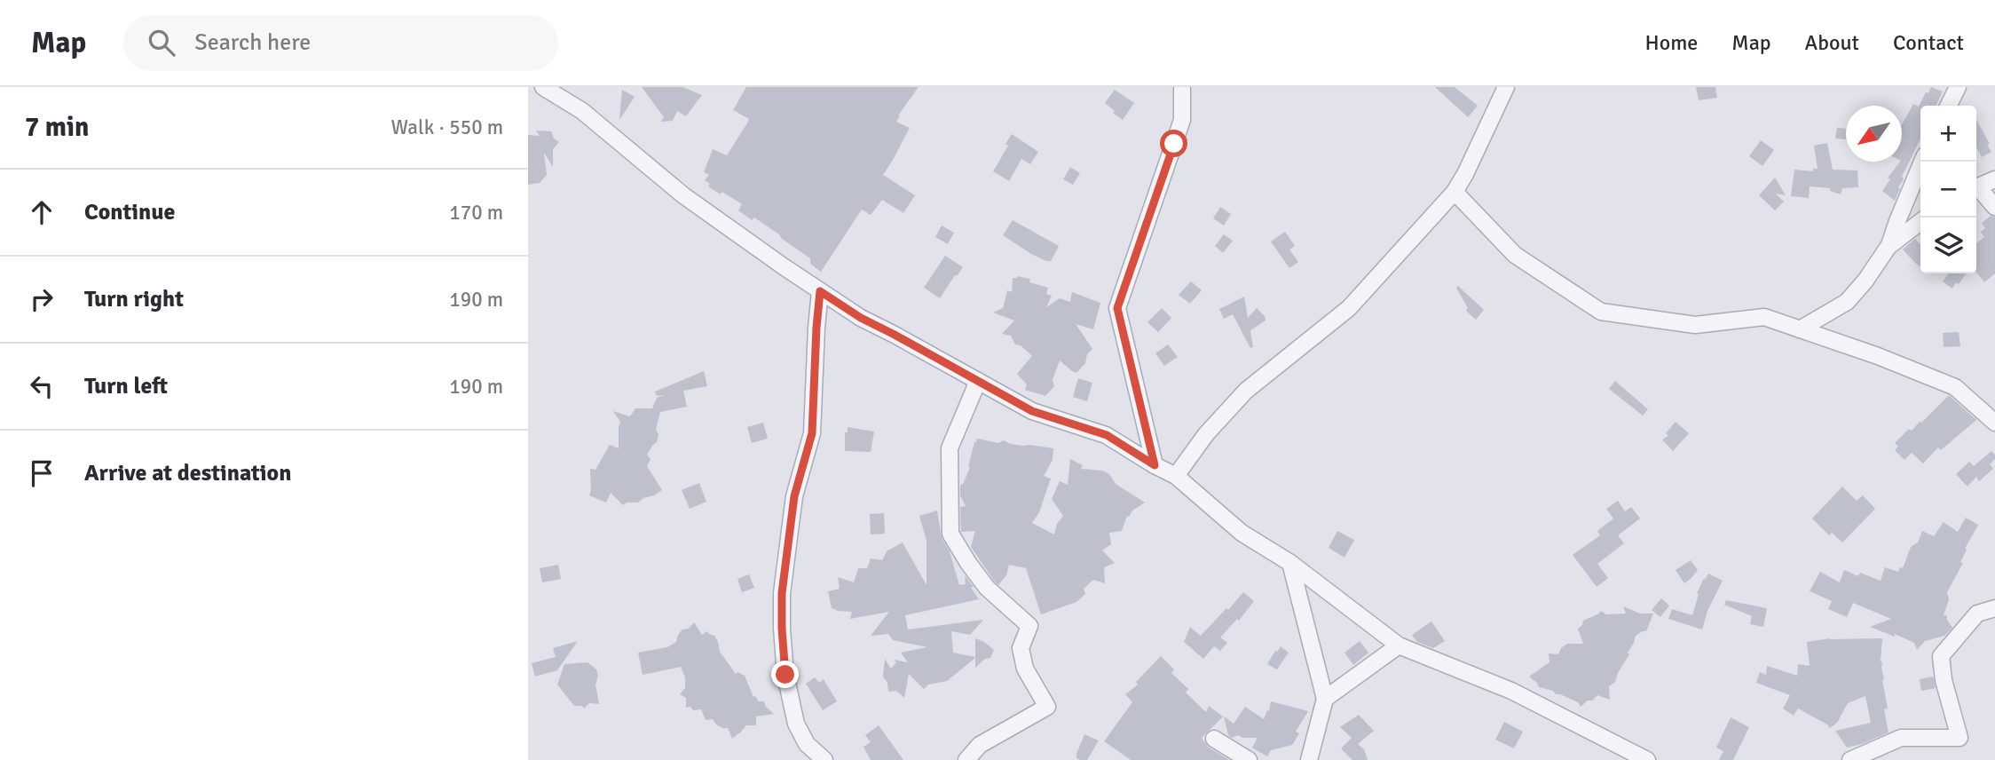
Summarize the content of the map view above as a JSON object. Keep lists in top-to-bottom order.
{
  "north": "bottom left",
  "page": {
    "header": "Map",
    "search": "Search here",
    "nav": [
      "Home",
      "Map",
      "About",
      "Contact"
    ],
    "heading": ["7 min", "Walk · 550 m"],
    "map_buttons": ["+", "−"],
    "list": [
      ["Continue", "170 m"],
      ["Turn right", "190 m"],
      ["Turn left", "190 m"],
      "Arrive at destination"
    ]
  }
}
